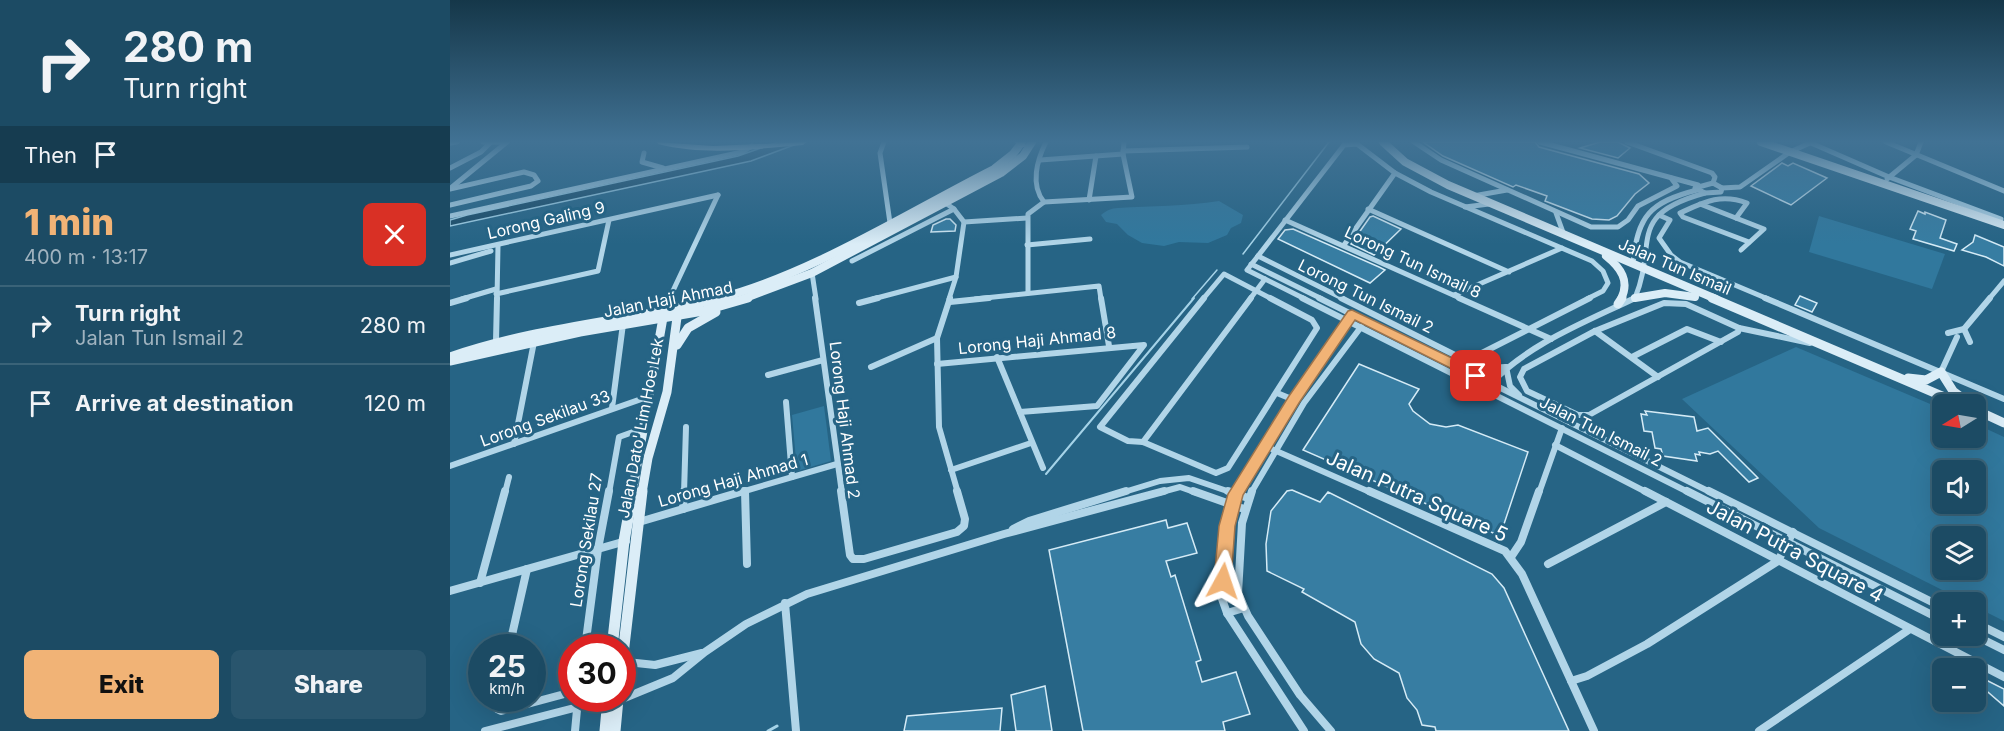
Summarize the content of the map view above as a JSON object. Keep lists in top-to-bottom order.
{
  "streets": {
    "street": [
      "Lorong Galing 9",
      "Lorong Tun Ismail 8",
      "Jalan Tun Ismail",
      "Lorong Tun Ismail 2",
      "Jalan Haji Ahmad",
      "Lorong Haji Ahmad 8",
      "Lorong Sekilau 33",
      "Lorong Haji Ahmad 2",
      "Jalan Dato' Lim Hoe Lek",
      "Jalan Tun Ismail 2",
      "Lorong Haji Ahmad 1",
      "Jalan Putra Square 5",
      "Lorong Sekilau 27",
      "Jalan Putra Square 4"
    ]
  },
  "crossings": [
    ["Lorong Tun Ismail 8", "Lorong Tun Ismail 2"],
    ["Jalan Haji Ahmad", "Lorong Haji Ahmad 2"],
    ["Jalan Haji Ahmad", "Jalan Dato' Lim Hoe Lek"],
    ["Lorong Sekilau 33", "Jalan Dato' Lim Hoe Lek"],
    ["Lorong Haji Ahmad 2", "Lorong Haji Ahmad 1"],
    ["Jalan Dato' Lim Hoe Lek", "Lorong Haji Ahmad 1"],
    ["Jalan Dato' Lim Hoe Lek", "Lorong Sekilau 27"]
  ],
  "north": "left",
  "page": {
    "turn": ["280 m", "Turn right"],
    "then": "Then",
    "heading": ["1 min", "400 m · 13:17"],
    "list": [
      {
        "name": "Turn right",
        "note": "Jalan Tun Ismail 2",
        "value": "280 m"
      },
      {
        "name": "Arrive at destination",
        "value": "120 m"
      }
    ],
    "map_buttons": ["+", "−"],
    "speed": "25 km/h",
    "limit": "30",
    "buttons": ["Exit", "Share"]
  }
}
